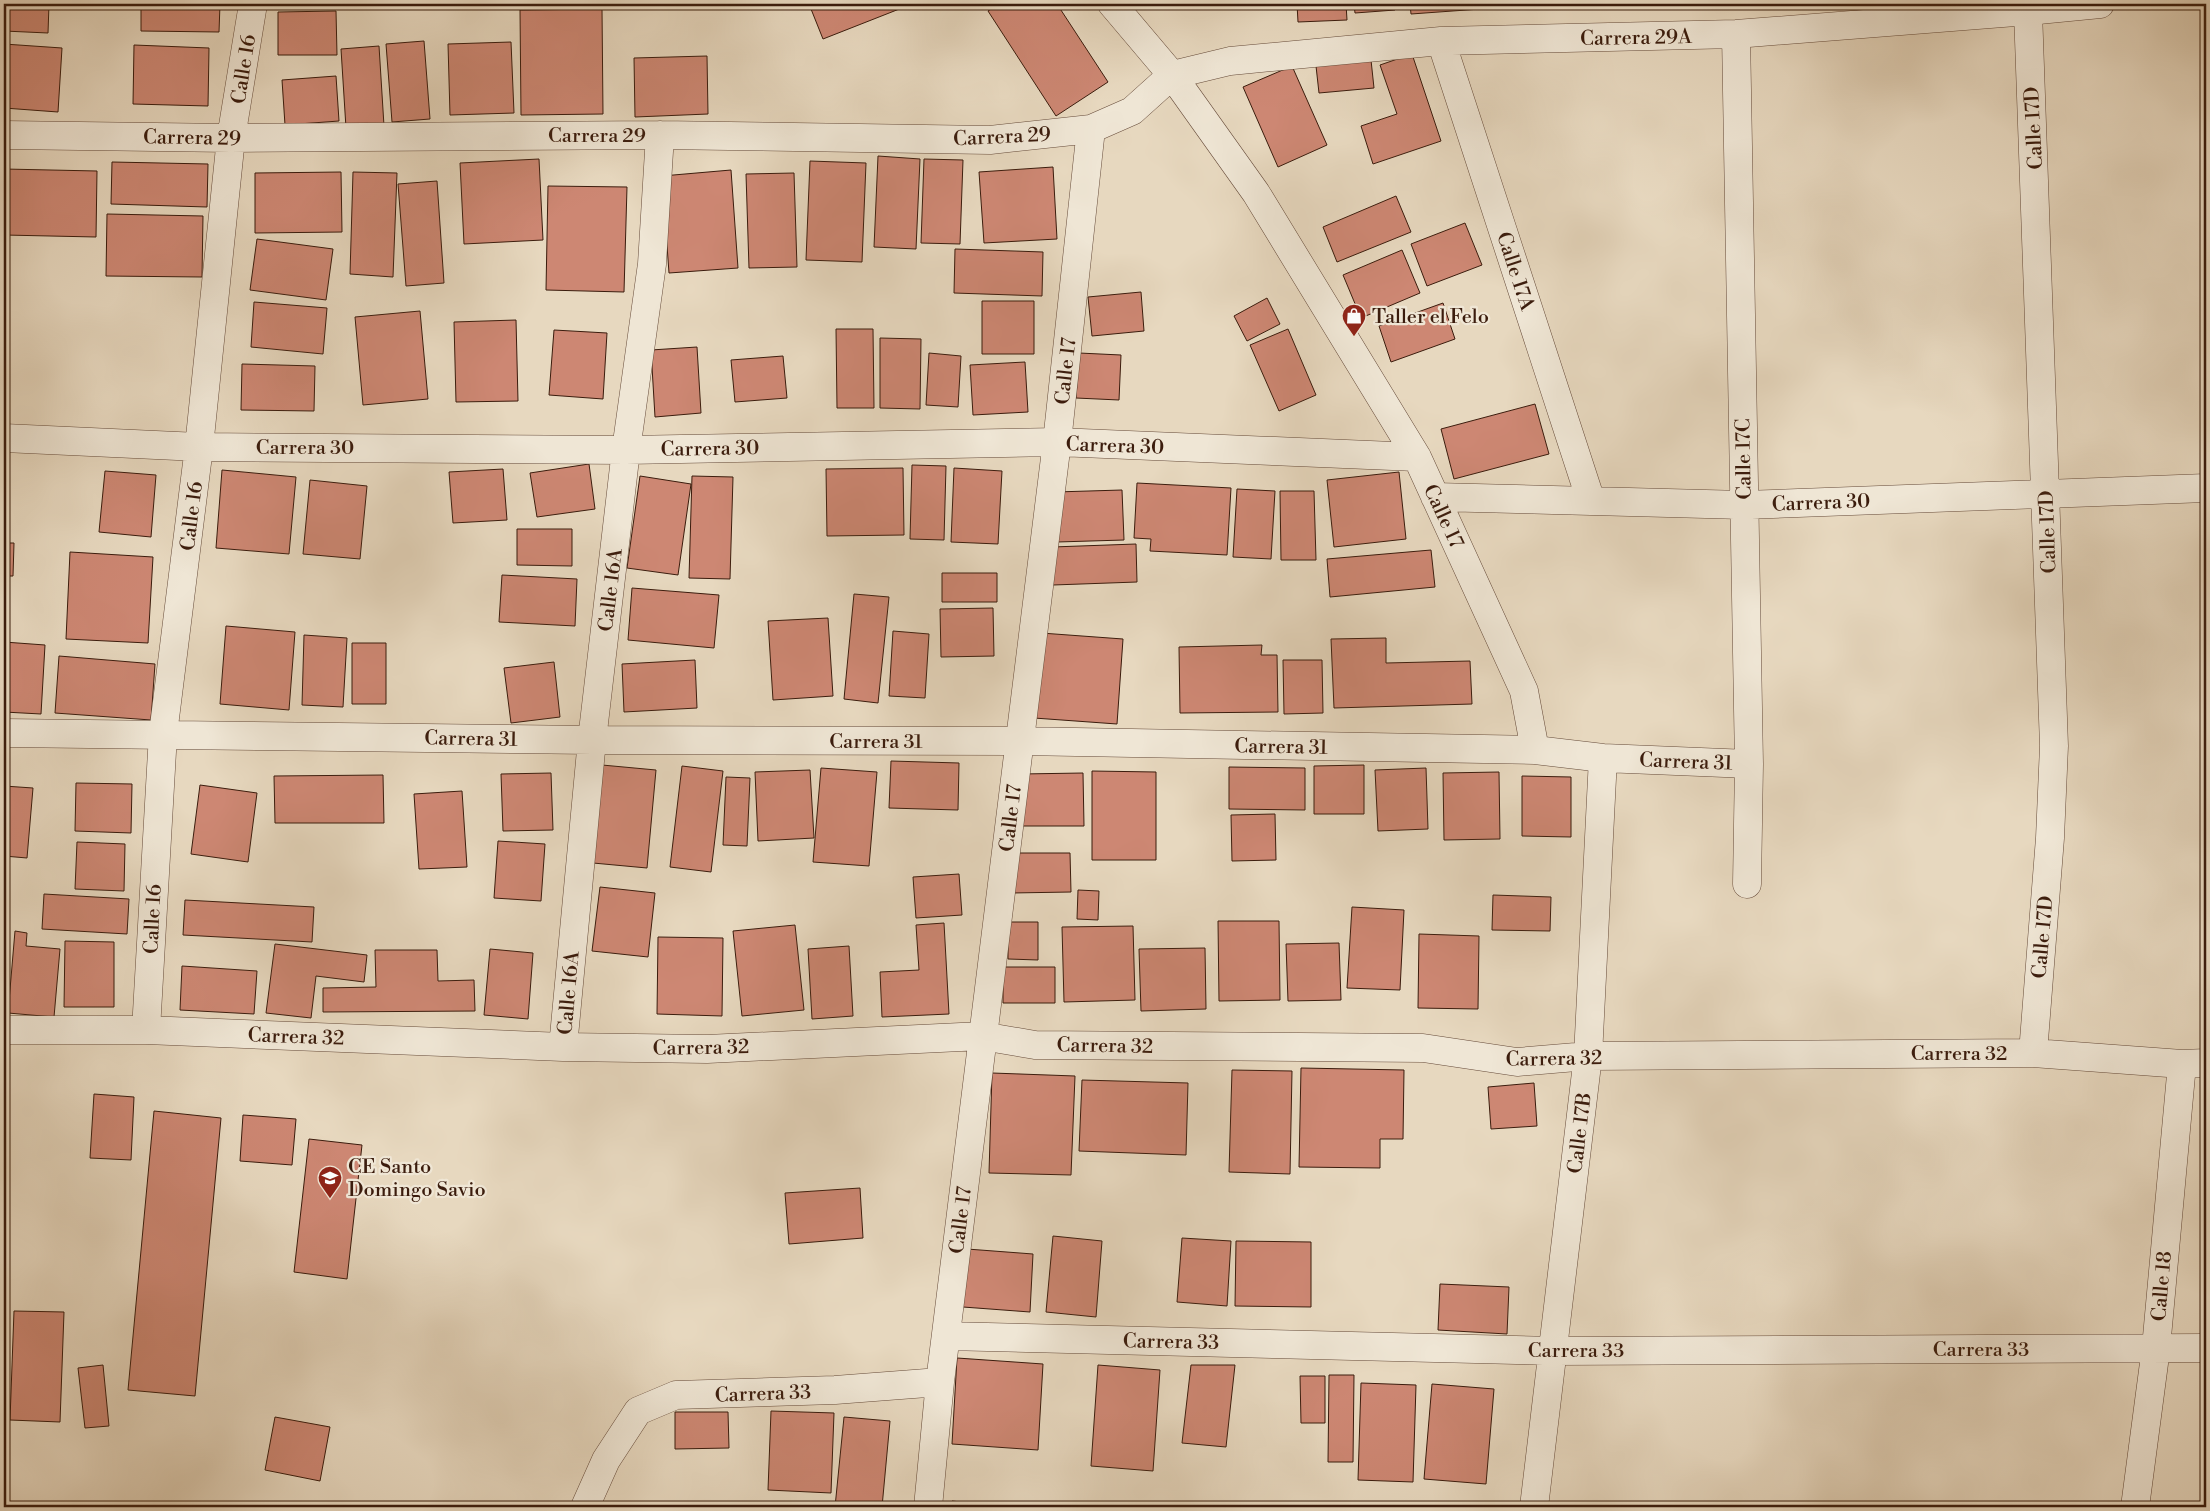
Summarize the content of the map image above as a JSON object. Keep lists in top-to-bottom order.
{
  "streets": {
    "street": [
      "Carrera 29A",
      "Calle 16",
      "Calle 17D",
      "Carrera 29",
      "Calle 17A",
      "Calle 17",
      "Carrera 30",
      "Calle 17C",
      "Calle 16A",
      "Carrera 31",
      "Carrera 32",
      "Calle 17B",
      "Calle 18",
      "Carrera 33"
    ]
  },
  "crossings": [
    ["Carrera 29A", "Calle 17D"],
    ["Carrera 29A", "Carrera 29"],
    ["Carrera 29A", "Calle 17A"],
    ["Carrera 29A", "Calle 17"],
    ["Carrera 29A", "Calle 17C"],
    ["Calle 16", "Carrera 29"],
    ["Calle 16", "Carrera 30"],
    ["Calle 16", "Carrera 31"],
    ["Calle 16", "Carrera 32"],
    ["Calle 17D", "Carrera 30"],
    ["Calle 17D", "Carrera 32"],
    ["Carrera 29", "Calle 17"],
    ["Carrera 29", "Calle 16A"],
    ["Calle 17A", "Carrera 30"],
    ["Calle 17", "Carrera 30"],
    ["Calle 17", "Carrera 31"],
    ["Calle 17", "Carrera 32"],
    ["Calle 17", "Carrera 33"],
    ["Carrera 30", "Calle 17C"],
    ["Carrera 30", "Calle 16A"],
    ["Calle 17C", "Carrera 31"],
    ["Calle 16A", "Carrera 31"],
    ["Calle 16A", "Carrera 32"],
    ["Carrera 31", "Calle 17B"],
    ["Carrera 32", "Calle 17B"],
    ["Carrera 32", "Calle 18"],
    ["Calle 17B", "Carrera 33"],
    ["Calle 18", "Carrera 33"]
  ],
  "places": {
    "shop": ["Taller el Felo"],
    "school or university": ["CE Santo Domingo Savio"]
  }
}
